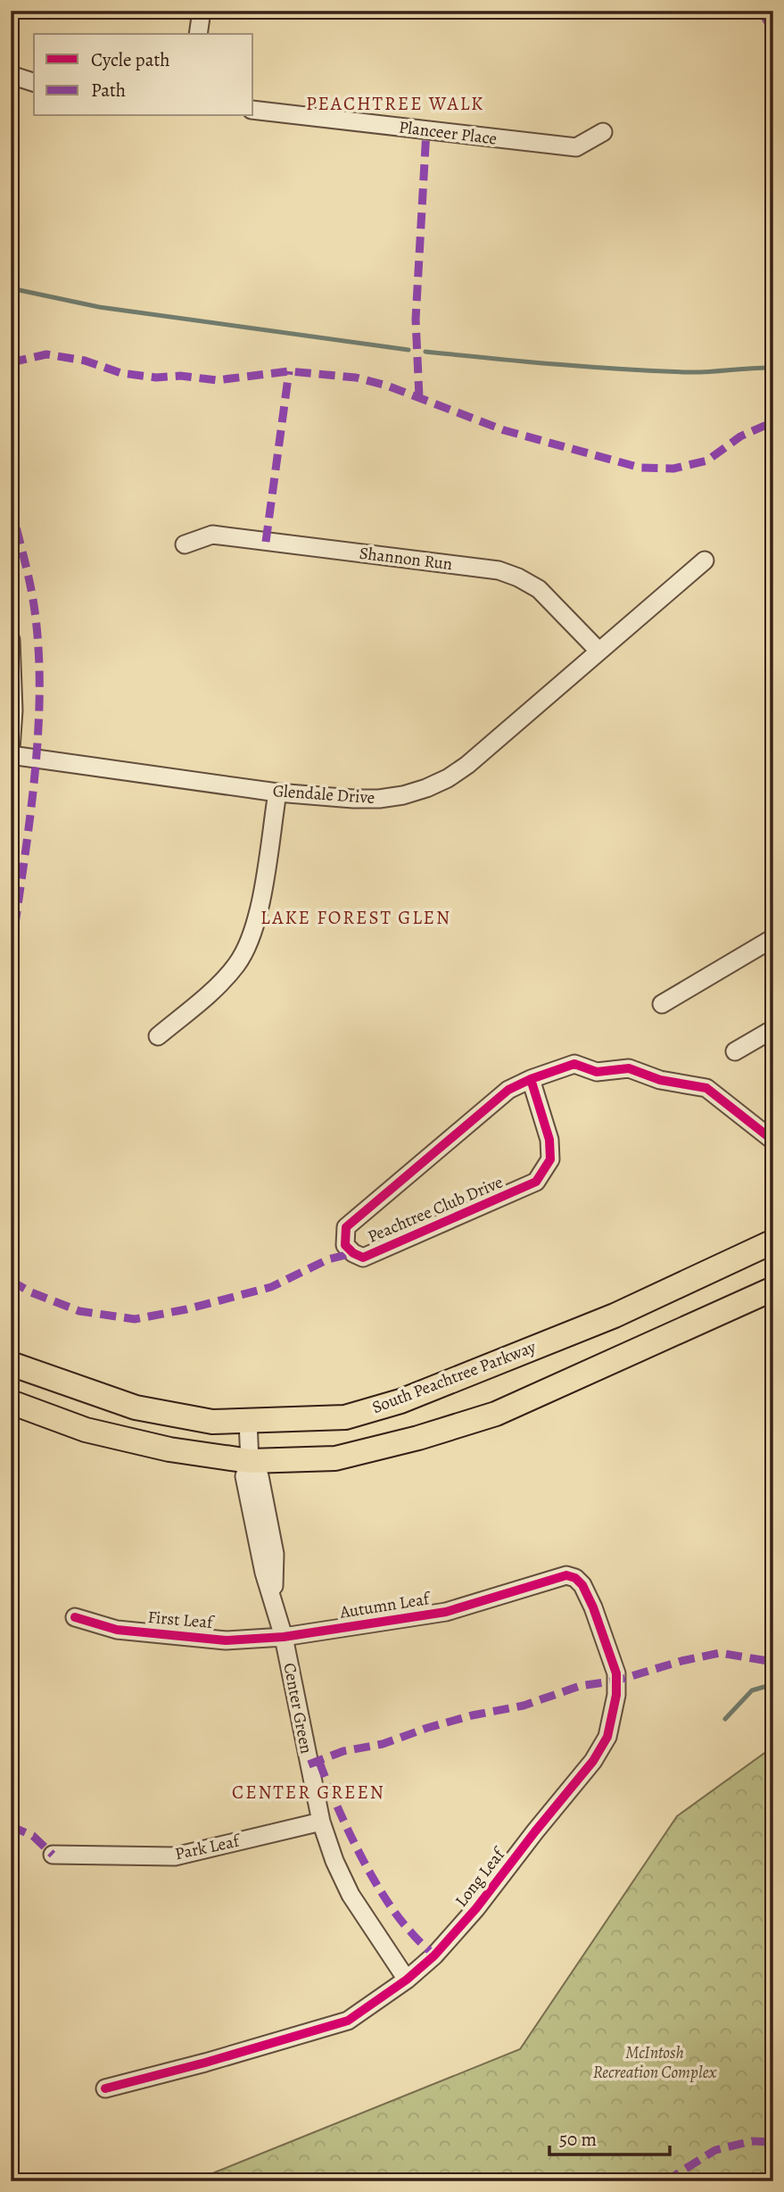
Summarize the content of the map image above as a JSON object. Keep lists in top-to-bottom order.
{
  "streets": {
    "main road": ["South Peachtree Parkway"],
    "street": [
      "Planceer Place",
      "Shannon Run",
      "Glendale Drive",
      "Peachtree Club Drive",
      "Autumn Leaf",
      "First Leaf",
      "Center Green",
      "Park Leaf",
      "Long Leaf"
    ]
  },
  "crossings": [
    ["Shannon Run", "Glendale Drive"],
    ["Autumn Leaf", "First Leaf"],
    ["Autumn Leaf", "Center Green"],
    ["Autumn Leaf", "Long Leaf"],
    ["First Leaf", "Center Green"],
    ["Center Green", "Park Leaf"],
    ["Center Green", "Long Leaf"]
  ],
  "districts": ["PEACHTREE WALK", "LAKE FOREST GLEN", "CENTER GREEN"],
  "parks": ["McIntosh Recreation Complex"],
  "legend": ["Cycle path", "Path"],
  "scale_bar": "50 m"
}
